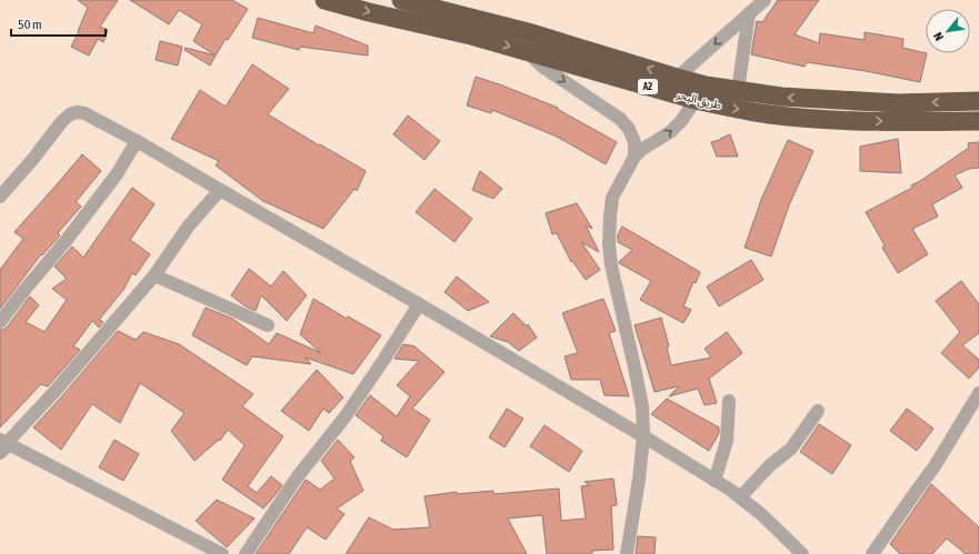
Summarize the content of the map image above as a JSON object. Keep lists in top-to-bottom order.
{
  "streets": {
    "highway": ["A2", "طريق البحر"]
  },
  "scale_bar": "50 m",
  "north": "bottom left"
}
